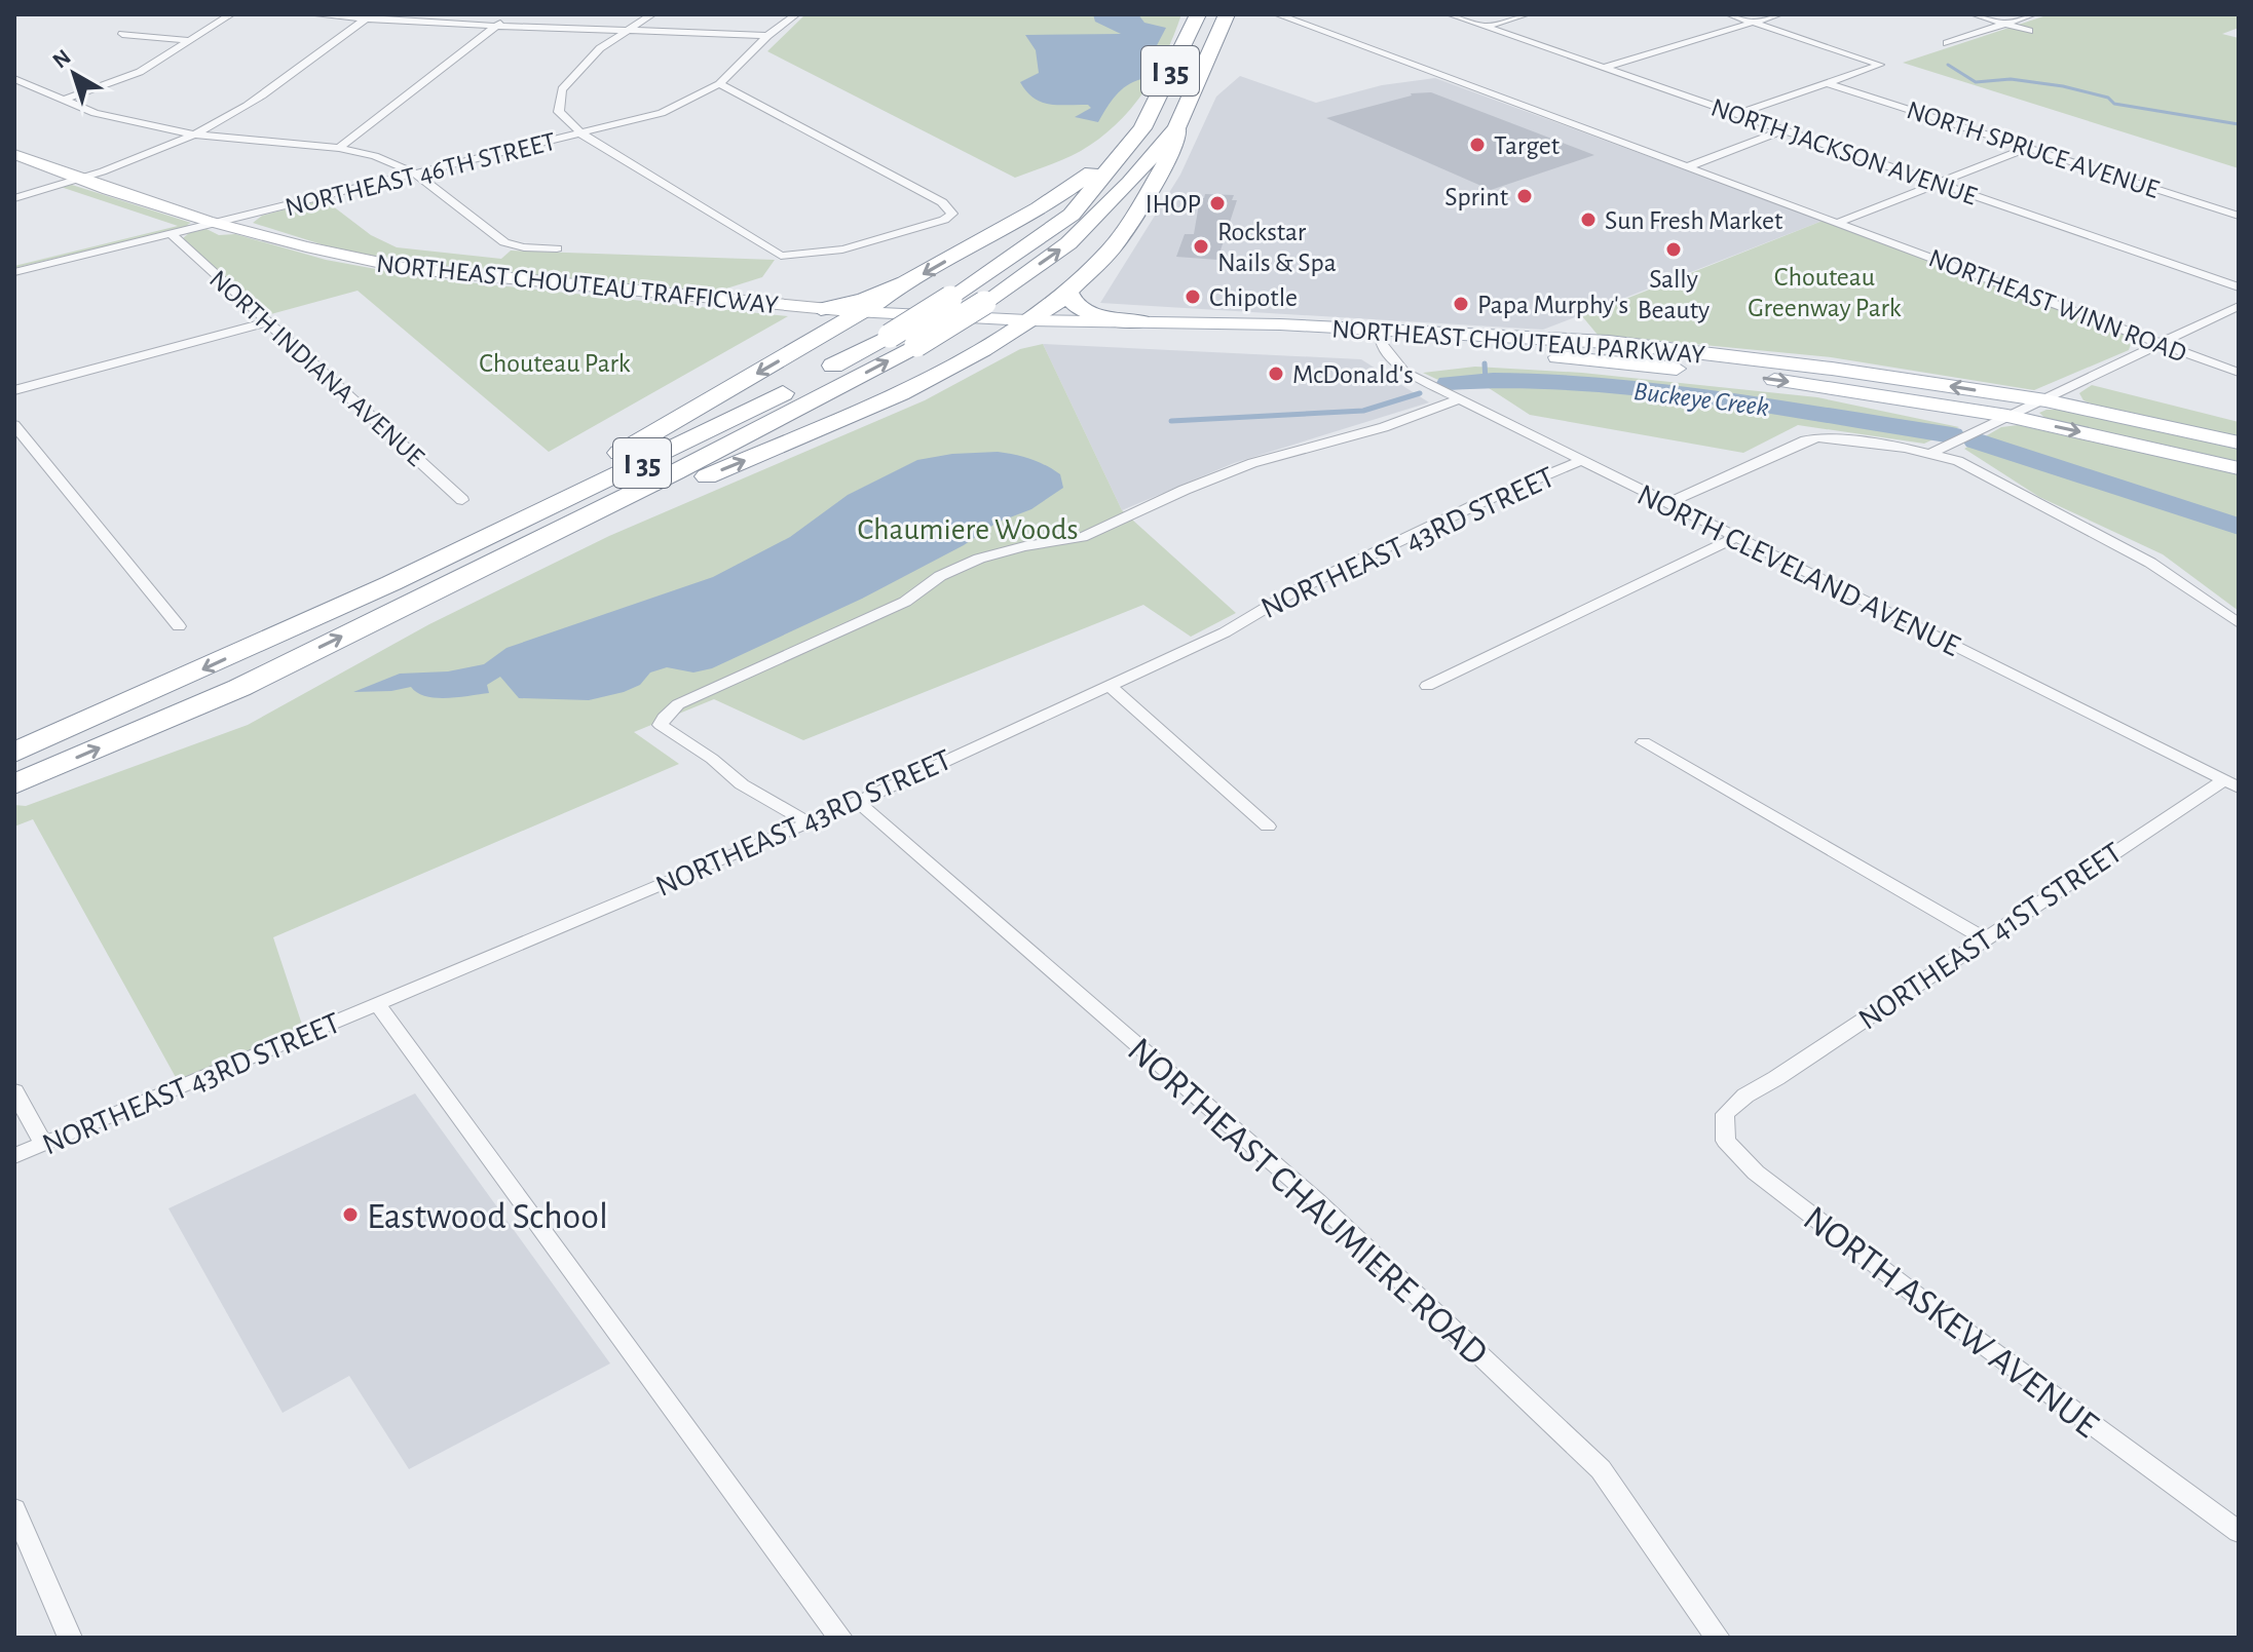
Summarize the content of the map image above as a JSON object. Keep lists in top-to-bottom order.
{
  "streets": {
    "highway": ["I 35"],
    "main road": ["NORTHEAST CHOUTEAU TRAFFICWAY", "NORTHEAST CHOUTEAU PARKWAY"],
    "street": [
      "NORTH SPRUCE AVENUE",
      "NORTH JACKSON AVENUE",
      "NORTHEAST 46TH STREET",
      "NORTHEAST WINN ROAD",
      "NORTH INDIANA AVENUE",
      "NORTHEAST 43RD STREET",
      "NORTH CLEVELAND AVENUE",
      "NORTHEAST 41ST STREET",
      "NORTHEAST CHAUMIERE ROAD",
      "NORTH ASKEW AVENUE"
    ]
  },
  "crossings": [
    ["NORTHEAST 46TH STREET", "NORTHEAST CHOUTEAU TRAFFICWAY"],
    ["NORTHEAST 46TH STREET", "NORTH INDIANA AVENUE"],
    ["NORTHEAST CHOUTEAU PARKWAY", "NORTH CLEVELAND AVENUE"],
    ["NORTHEAST 43RD STREET", "NORTH CLEVELAND AVENUE"],
    ["NORTHEAST 43RD STREET", "NORTHEAST CHAUMIERE ROAD"],
    ["NORTH CLEVELAND AVENUE", "NORTHEAST 41ST STREET"],
    ["NORTHEAST 41ST STREET", "NORTH ASKEW AVENUE"]
  ],
  "water": ["Buckeye Creek"],
  "parks": ["Chouteau Greenway Park", "Chouteau Park", "Chaumiere Woods"],
  "places": [
    "Target",
    "Sprint",
    "IHOP",
    "Sun Fresh Market",
    "Rockstar Nails & Spa",
    "Sally Beauty",
    "Chipotle",
    "Papa Murphy's",
    "McDonald's",
    "Eastwood School"
  ],
  "north": "top left"
}
